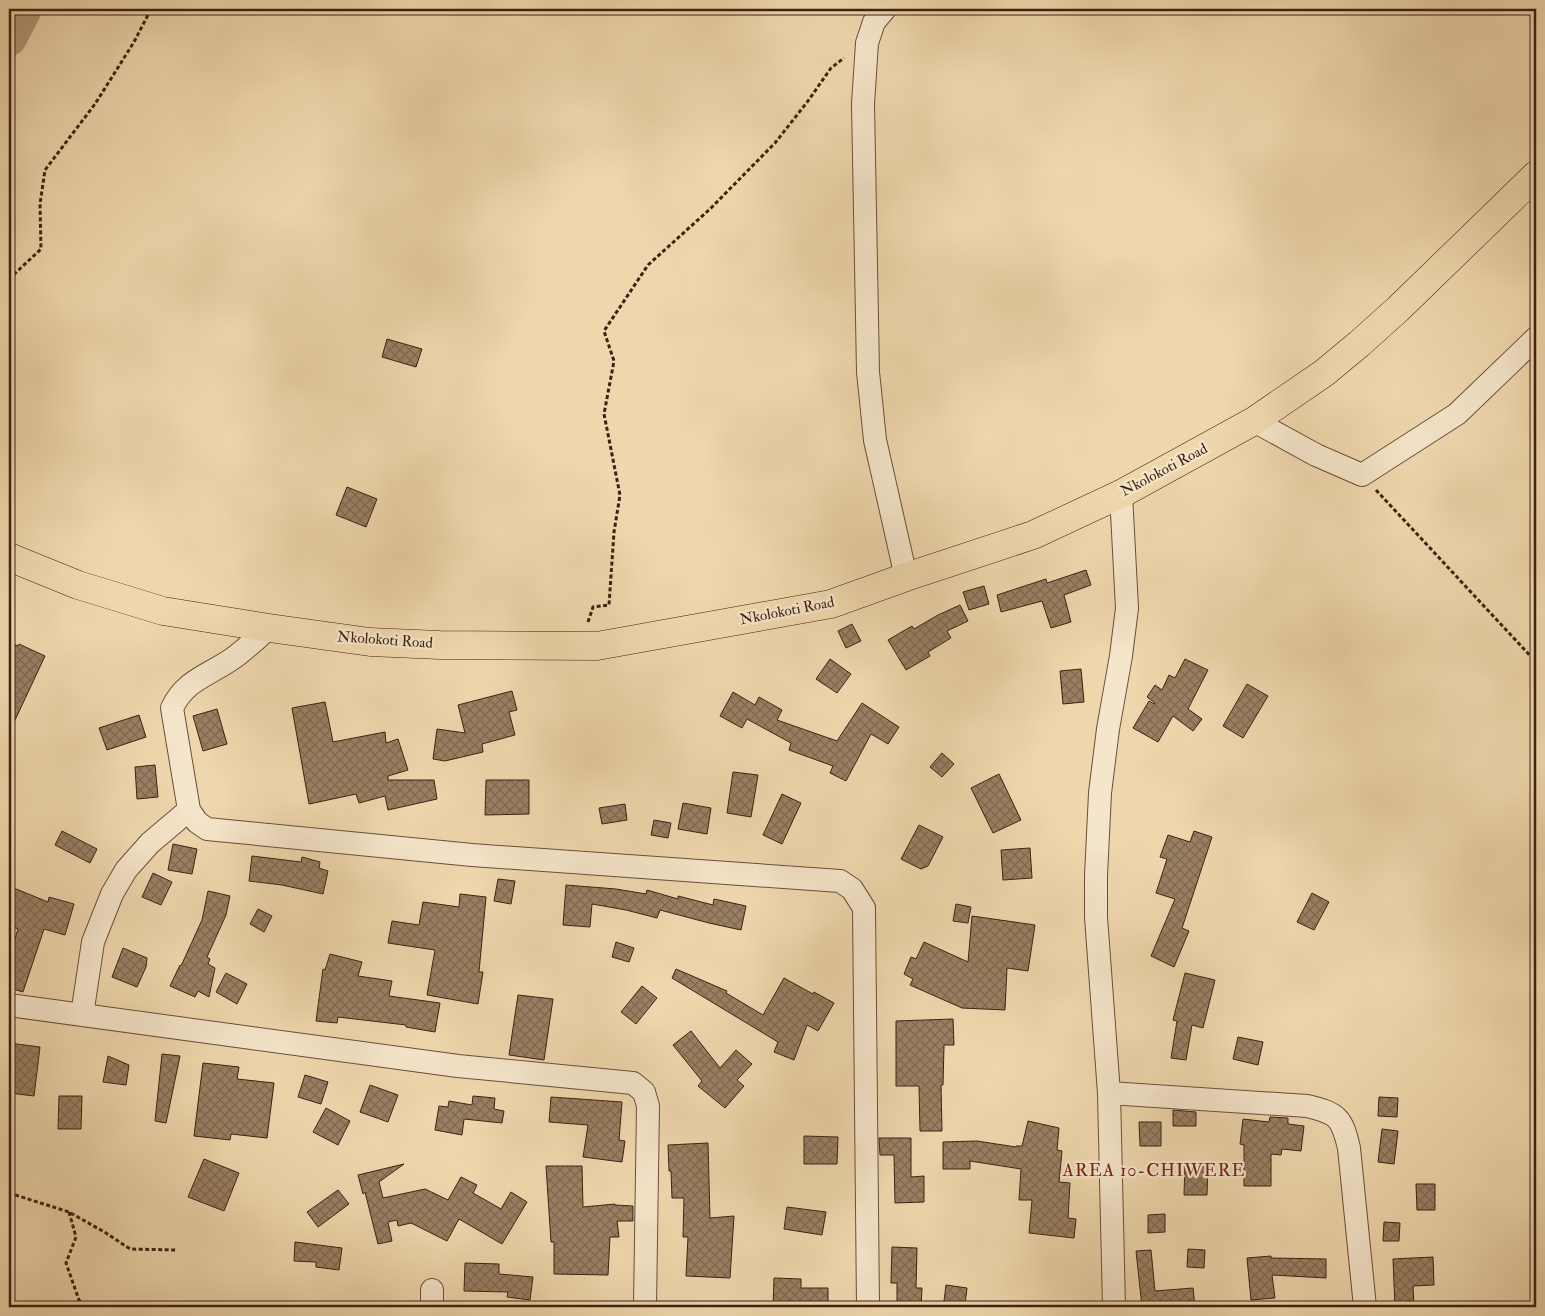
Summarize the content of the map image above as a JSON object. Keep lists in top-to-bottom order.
{
  "streets": {
    "main road": ["Nkolokoti Road"]
  },
  "districts": ["AREA 10-CHIWERE"]
}
